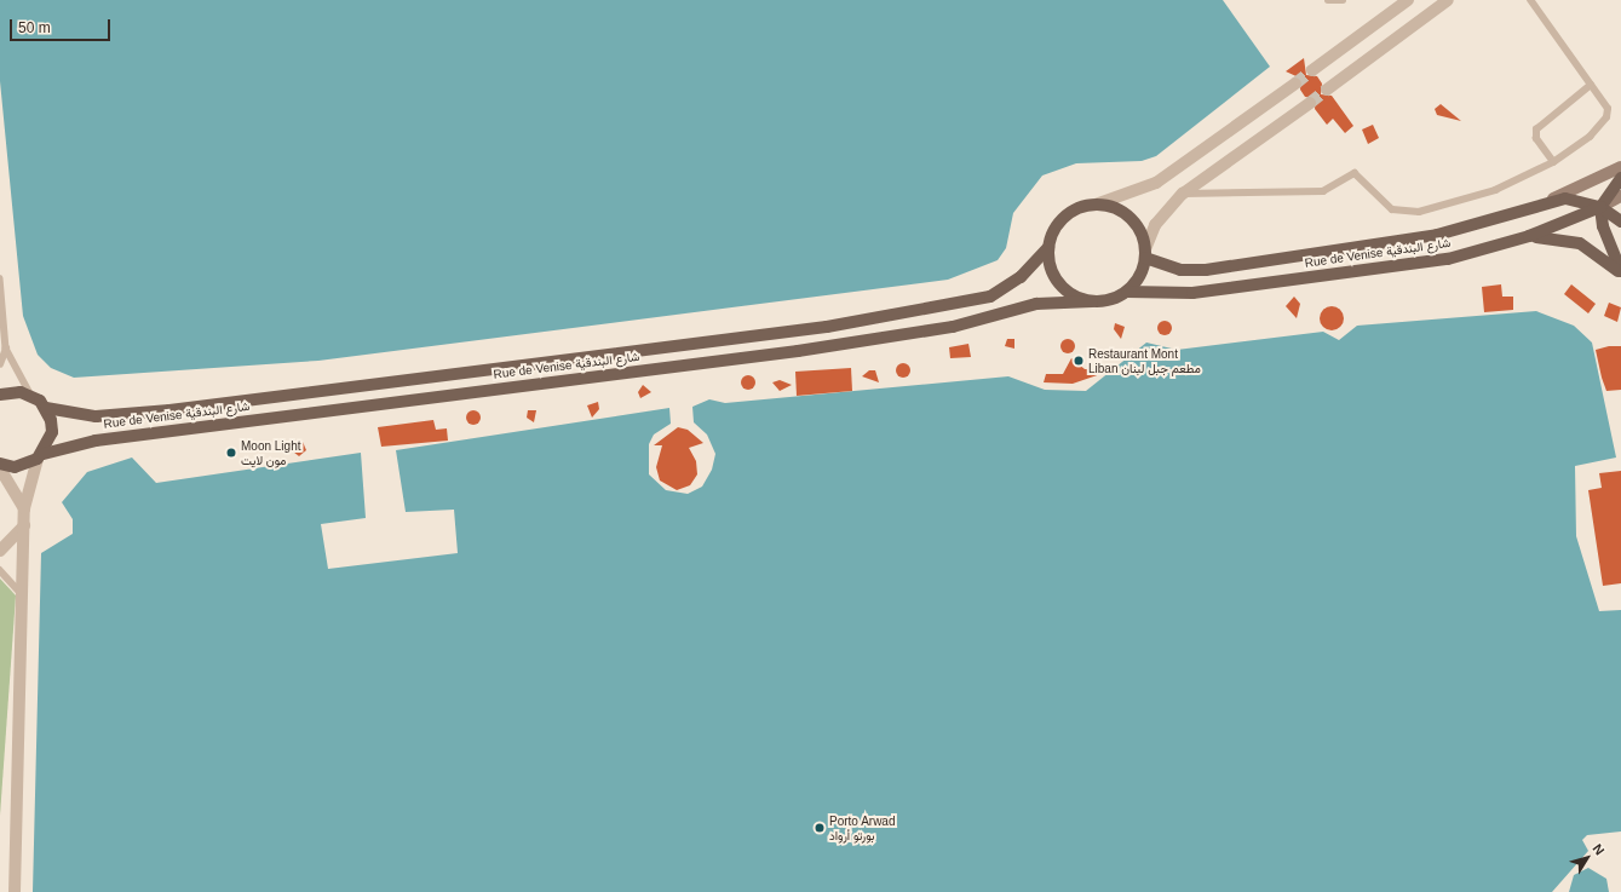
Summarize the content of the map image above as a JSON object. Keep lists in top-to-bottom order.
{
  "streets": {
    "main road": ["Rue de Venise شارع البندقية"]
  },
  "places": ["Restaurant Mont Liban مطعم جبل لبنان", "Moon Light مون لايت", "Porto Arwad بورتو أرواد"],
  "scale_bar": "50 m",
  "north": "top right"
}
